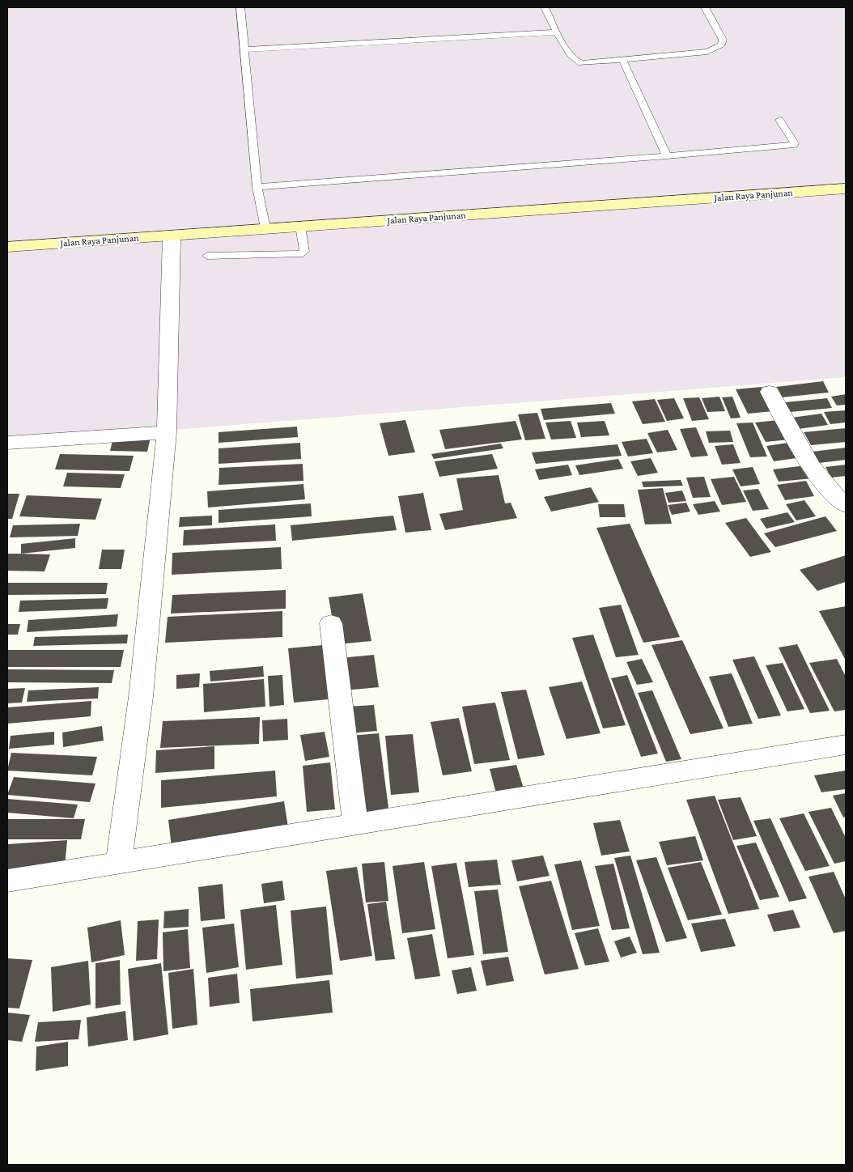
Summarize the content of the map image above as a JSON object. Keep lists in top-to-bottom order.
{
  "streets": {
    "main road": ["Jalan Raya Panjunan"]
  }
}
